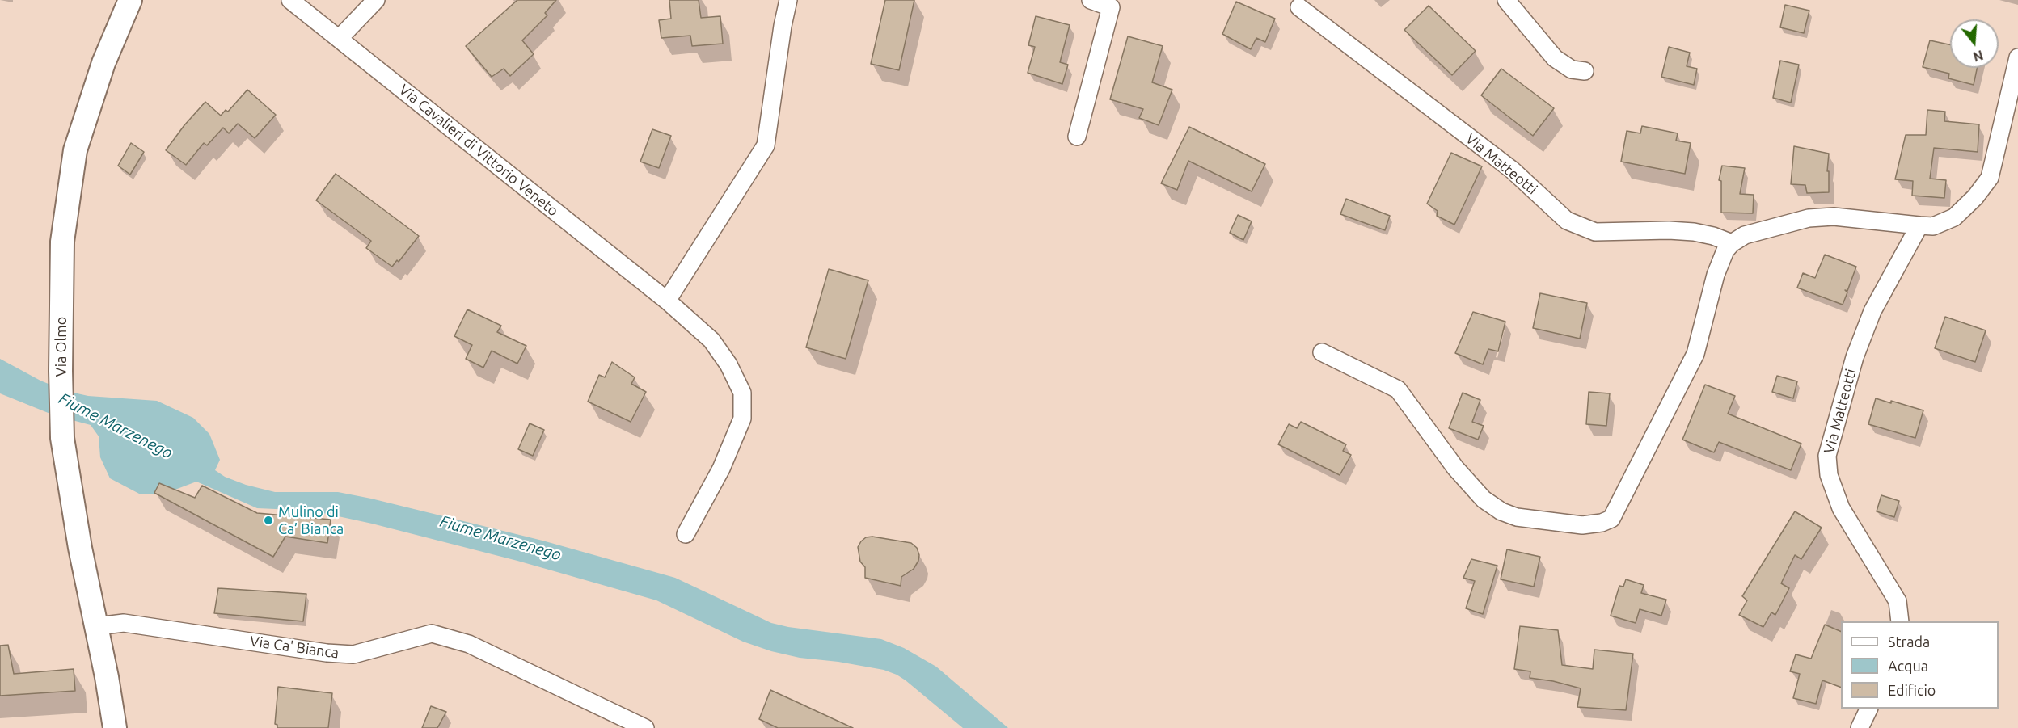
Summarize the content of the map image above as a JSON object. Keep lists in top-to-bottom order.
{
  "streets": {
    "street": [
      "Via Cavalieri di Vittorio Veneto",
      "Via Matteotti",
      "Via Olmo",
      "Via Ca' Bianca"
    ]
  },
  "crossings": [
    ["Via Olmo", "Via Ca' Bianca"]
  ],
  "water": ["Fiume Marzenego"],
  "places": ["Mulino di Ca’ Bianca"],
  "legend": ["Strada", "Acqua", "Edificio"],
  "north": "bottom"
}
